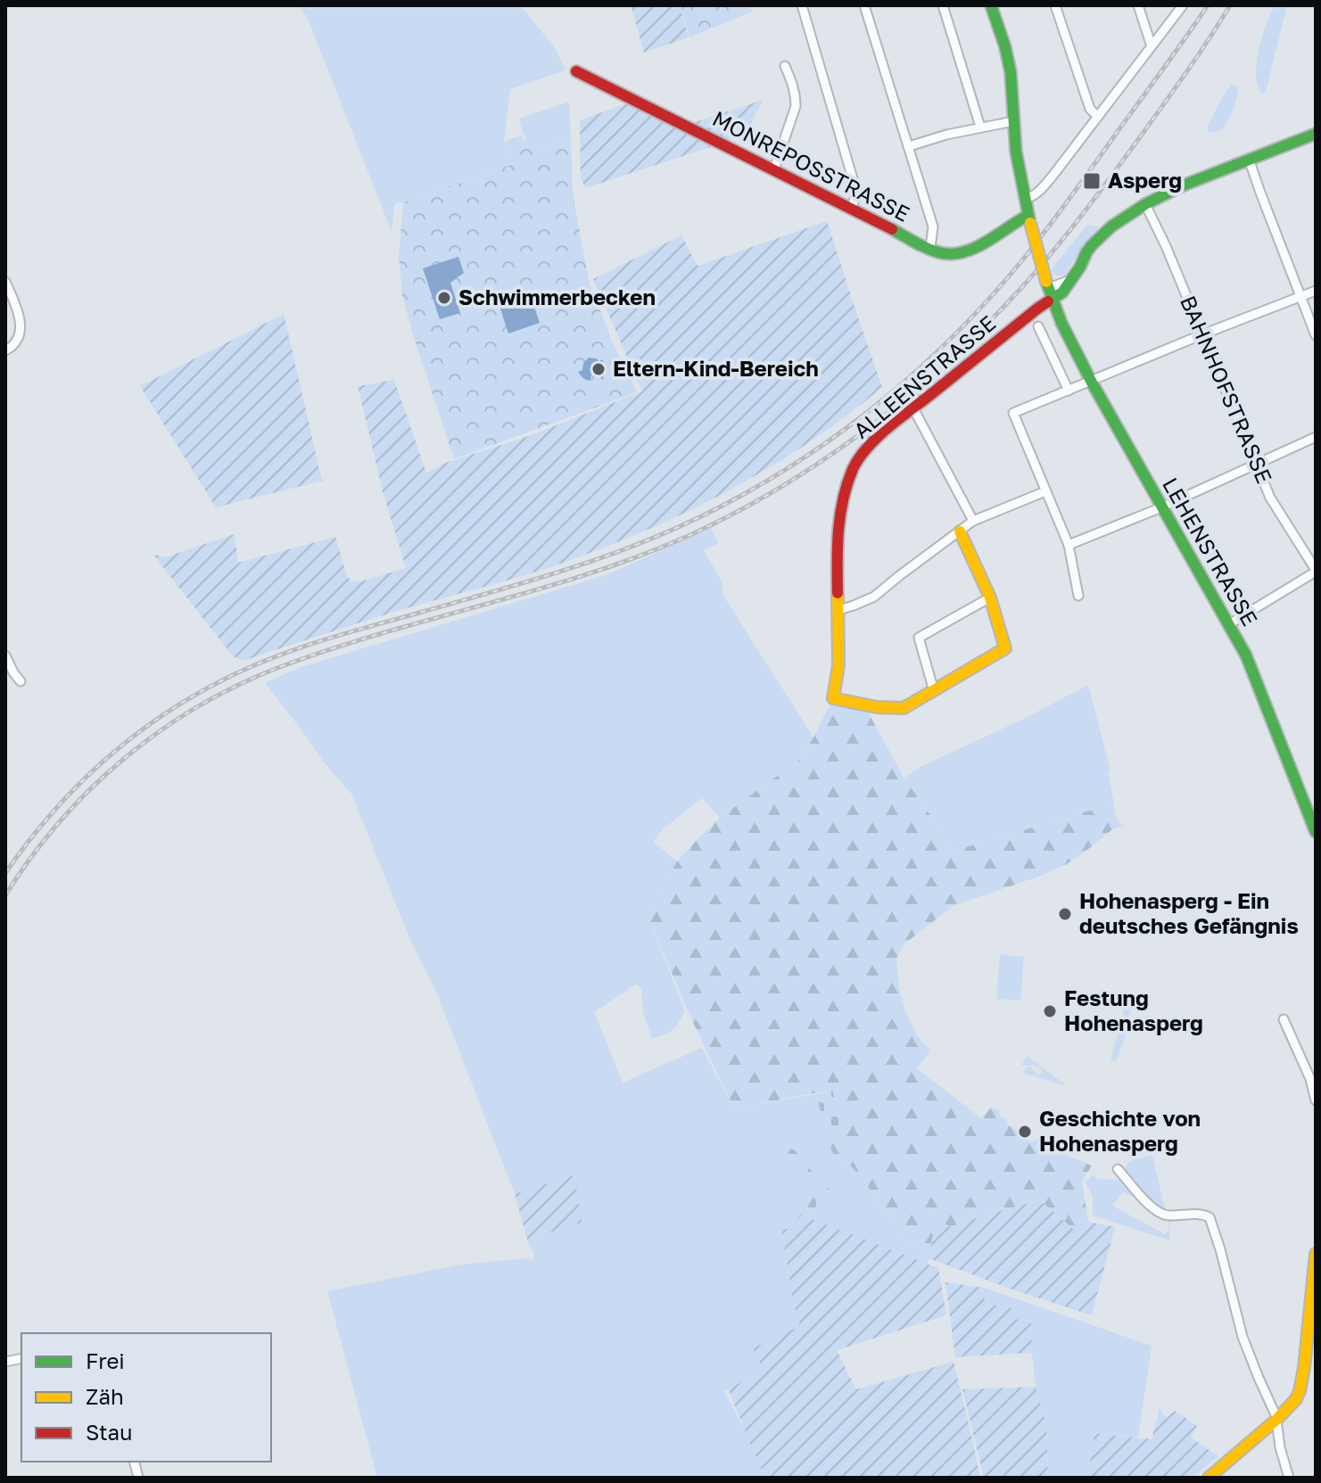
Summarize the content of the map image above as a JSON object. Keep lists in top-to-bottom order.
{
  "streets": {
    "street": [
      "MONREPOSSTRASSE",
      "ALLEENSTRASSE",
      "BAHNHOFSTRASSE",
      "LEHENSTRASSE"
    ]
  },
  "crossings": [
    ["MONREPOSSTRASSE", "LEHENSTRASSE"],
    ["ALLEENSTRASSE", "BAHNHOFSTRASSE"],
    ["ALLEENSTRASSE", "LEHENSTRASSE"]
  ],
  "places": {
    "transit": ["Asperg"],
    "other": [
      "Schwimmerbecken",
      "Eltern-Kind-Bereich",
      "Hohenasperg - Ein deutsches Gefängnis",
      "Festung Hohenasperg",
      "Geschichte von Hohenasperg"
    ]
  },
  "legend": ["Frei", "Zäh", "Stau"]
}
